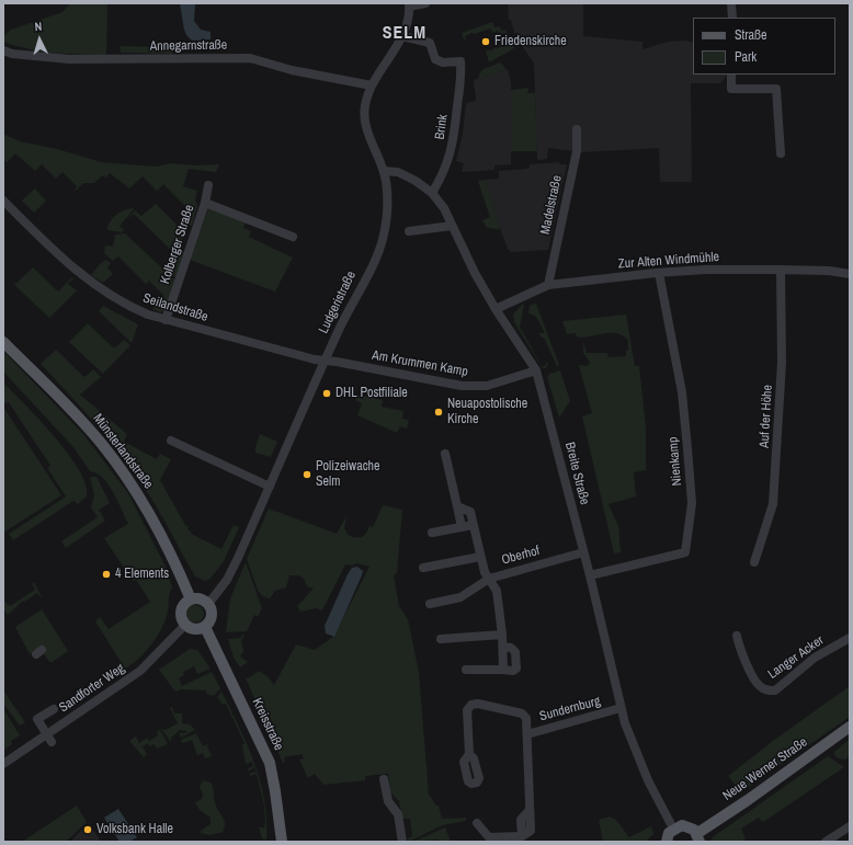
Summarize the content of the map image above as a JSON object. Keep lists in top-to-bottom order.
{
  "streets": {
    "main road": ["Münsterlandstraße", "Kreisstraße", "Neue Werner Straße"],
    "street": [
      "Annegarnstraße",
      "Brink",
      "Madelstraße",
      "Kolberger Straße",
      "Zur Alten Windmühle",
      "Ludgeristraße",
      "Seilandstraße",
      "Am Krummen Kamp",
      "Auf der Höhe",
      "Nienkamp",
      "Breite Straße",
      "Oberhof",
      "Langer Acker",
      "Sandforter Weg",
      "Sundernburg"
    ]
  },
  "crossings": [
    ["Annegarnstraße", "Ludgeristraße"],
    ["Brink", "Ludgeristraße"],
    ["Brink", "Breite Straße"],
    ["Madelstraße", "Zur Alten Windmühle"],
    ["Kolberger Straße", "Seilandstraße"],
    ["Zur Alten Windmühle", "Auf der Höhe"],
    ["Zur Alten Windmühle", "Nienkamp"],
    ["Zur Alten Windmühle", "Breite Straße"],
    ["Ludgeristraße", "Seilandstraße"],
    ["Ludgeristraße", "Am Krummen Kamp"],
    ["Ludgeristraße", "Münsterlandstraße"],
    ["Ludgeristraße", "Breite Straße"],
    ["Ludgeristraße", "Sandforter Weg"],
    ["Ludgeristraße", "Kreisstraße"],
    ["Seilandstraße", "Am Krummen Kamp"],
    ["Am Krummen Kamp", "Breite Straße"],
    ["Münsterlandstraße", "Sandforter Weg"],
    ["Münsterlandstraße", "Kreisstraße"],
    ["Nienkamp", "Breite Straße"],
    ["Breite Straße", "Oberhof"],
    ["Breite Straße", "Sundernburg"],
    ["Sandforter Weg", "Kreisstraße"]
  ],
  "districts": ["SELM"],
  "places": [
    "Friedenskirche",
    "DHL Postfiliale",
    "Neuapostolische Kirche",
    "Polizeiwache Selm",
    "4 Elements",
    "Volksbank Halle"
  ],
  "legend": ["Straße", "Park"],
  "north": "top"
}
